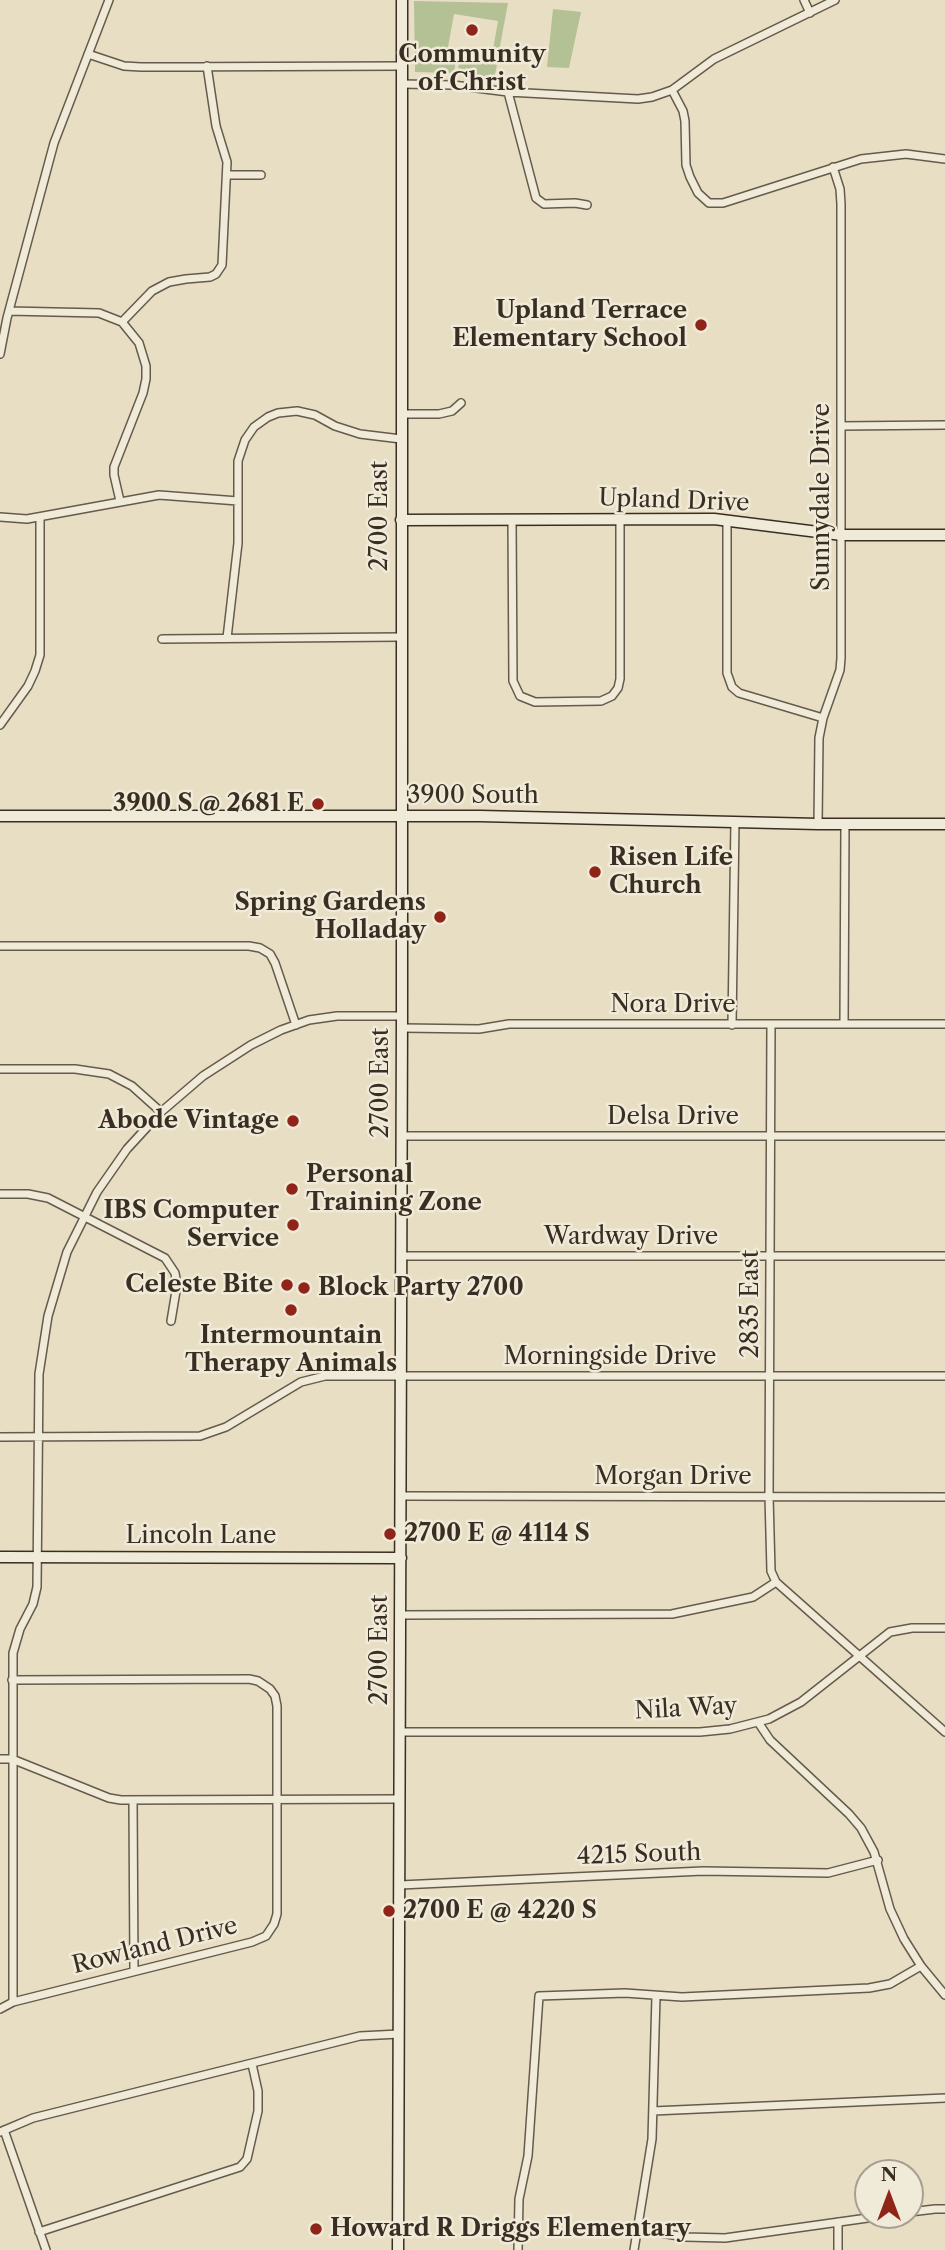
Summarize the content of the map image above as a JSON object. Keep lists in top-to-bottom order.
{
  "streets": {
    "street": [
      "Sunnydale Drive",
      "Upland Drive",
      "2700 East",
      "3900 South",
      "Nora Drive",
      "Delsa Drive",
      "Wardway Drive",
      "2835 East",
      "Morningside Drive",
      "Morgan Drive",
      "Lincoln Lane",
      "Nila Way",
      "4215 South",
      "Rowland Drive"
    ]
  },
  "crossings": [
    ["Sunnydale Drive", "Upland Drive"],
    ["Sunnydale Drive", "3900 South"],
    ["Upland Drive", "2700 East"],
    ["2700 East", "3900 South"],
    ["2700 East", "Nora Drive"],
    ["2700 East", "Delsa Drive"],
    ["2700 East", "Wardway Drive"],
    ["2700 East", "Morningside Drive"],
    ["2700 East", "Morgan Drive"],
    ["2700 East", "Lincoln Lane"],
    ["2700 East", "Nila Way"],
    ["2700 East", "4215 South"],
    ["Nora Drive", "2835 East"],
    ["Delsa Drive", "2835 East"],
    ["Wardway Drive", "2835 East"],
    ["2835 East", "Morningside Drive"],
    ["2835 East", "Morgan Drive"]
  ],
  "places": [
    "Community of Christ",
    "Upland Terrace Elementary School",
    "3900 S @ 2681 E",
    "Risen Life Church",
    "Spring Gardens Holladay",
    "Abode Vintage",
    "Personal Training Zone",
    "IBS Computer Service",
    "Celeste Bite",
    "Block Party 2700",
    "Intermountain Therapy Animals",
    "2700 E @ 4114 S",
    "2700 E @ 4220 S",
    "Howard R Driggs Elementary"
  ],
  "north": "top"
}
